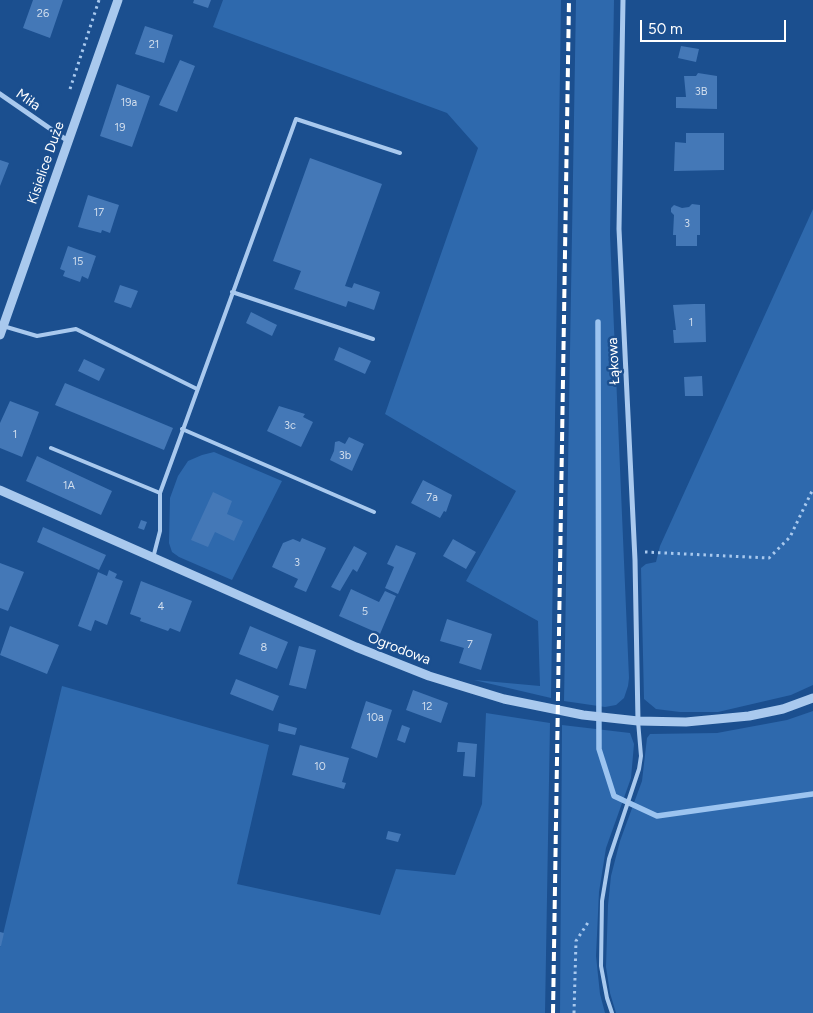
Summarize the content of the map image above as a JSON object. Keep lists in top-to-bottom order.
{
  "streets": {
    "street": [
      "Miła",
      "Kisielice Duże",
      "Łąkowa",
      "Ogrodowa"
    ]
  },
  "crossings": [
    ["Miła", "Kisielice Duże"],
    ["Łąkowa", "Ogrodowa"]
  ],
  "house_numbers": [
    "26",
    "21",
    "3B",
    "19a",
    "19",
    "17",
    "3",
    "15",
    "1",
    "3c",
    "1",
    "3b",
    "1A",
    "7a",
    "3",
    "4",
    "5",
    "7",
    "8",
    "12",
    "10a",
    "10"
  ],
  "scale_bar": "50 m"
}
